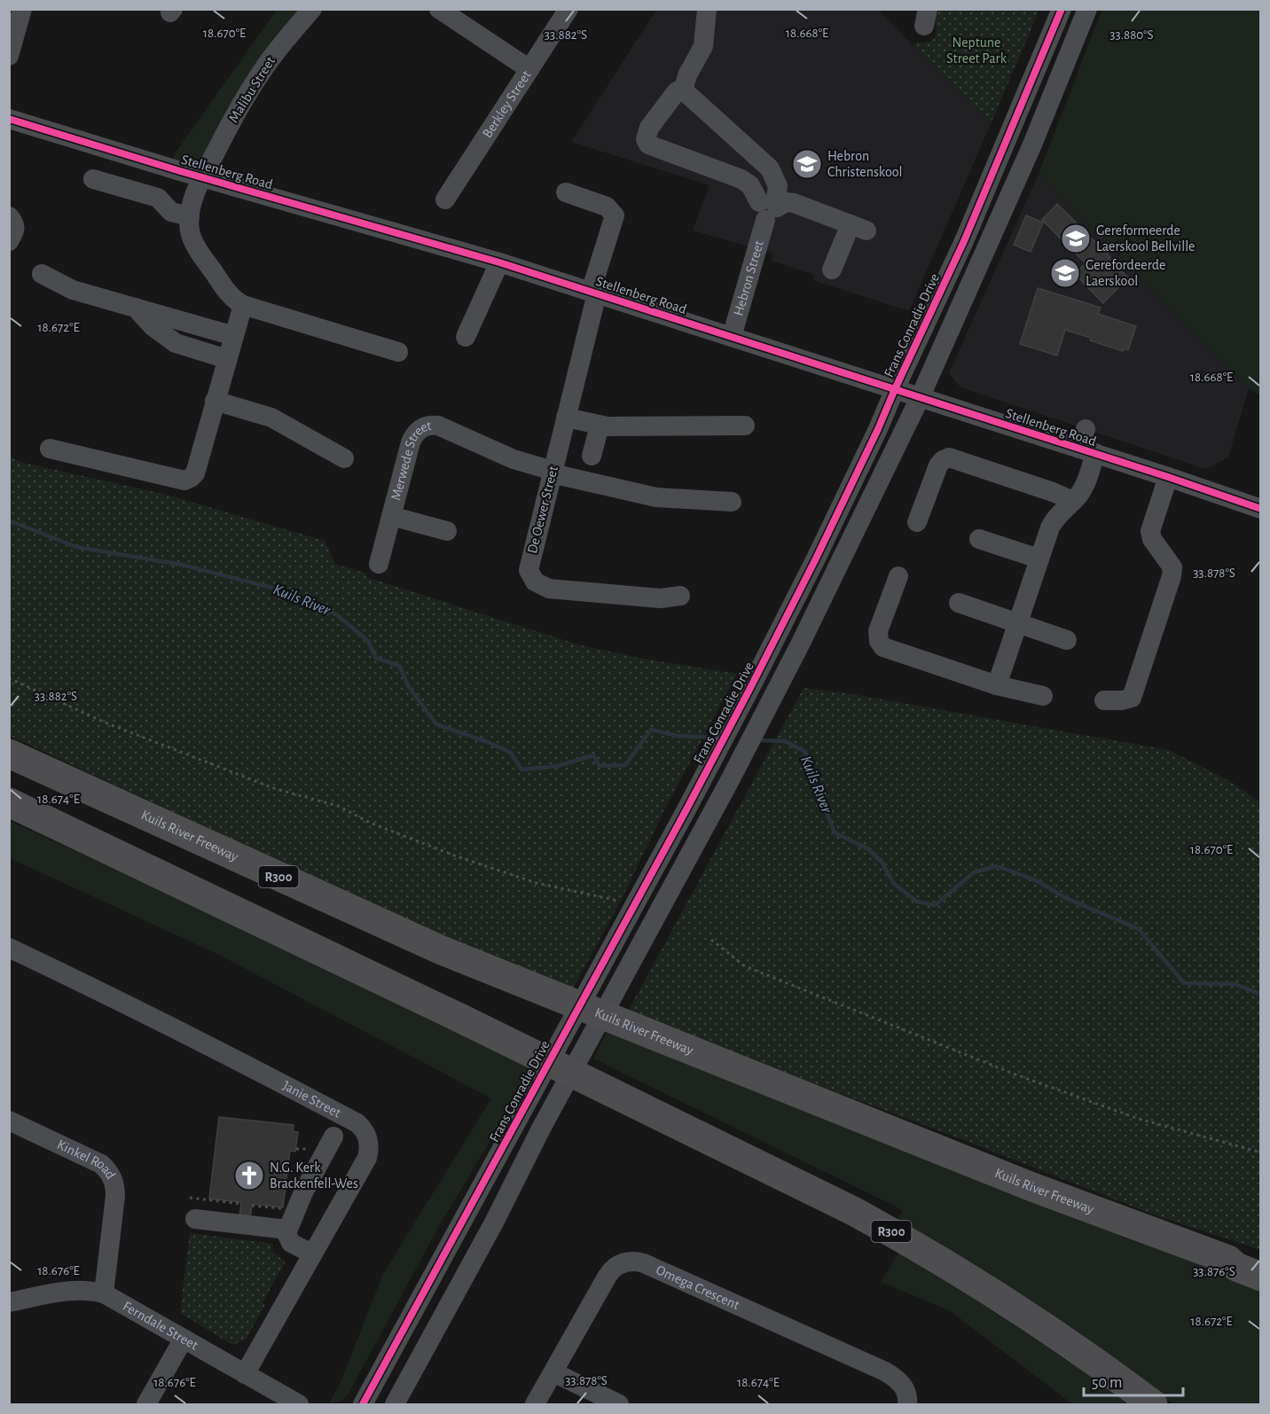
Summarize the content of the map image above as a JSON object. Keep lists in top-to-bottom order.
{
  "streets": {
    "highway": ["Kuils River Freeway", "R300"],
    "street": [
      "Malibu Street",
      "Berkley Street",
      "Stellenberg Road",
      "Hebron Street",
      "Frans Conradie Drive",
      "Merwede Street",
      "De Oewer Street",
      "Janie Street",
      "Kinkel Road",
      "Omega Crescent",
      "Ferndale Street"
    ]
  },
  "crossings": [
    ["Malibu Street", "Stellenberg Road"],
    ["Stellenberg Road", "Hebron Street"],
    ["Stellenberg Road", "Frans Conradie Drive"],
    ["Stellenberg Road", "De Oewer Street"],
    ["Merwede Street", "De Oewer Street"],
    ["Janie Street", "Ferndale Street"],
    ["Kinkel Road", "Ferndale Street"]
  ],
  "water": ["Kuils River"],
  "parks": ["Neptune Street Park"],
  "places": {
    "school or university": ["Hebron Christenskool", "Gereformeerde Laerskool Bellville", "Gerefordeerde Laerskool"],
    "church": ["N.G. Kerk Brackenfell-Wes"]
  },
  "scale_bar": "50 m",
  "coordinates": [
    "18.668°E",
    "18.670°E",
    "33.882°S",
    "33.880°S",
    "18.672°E",
    "33.878°S",
    "18.674°E",
    "18.676°E",
    "33.876°S"
  ]
}
